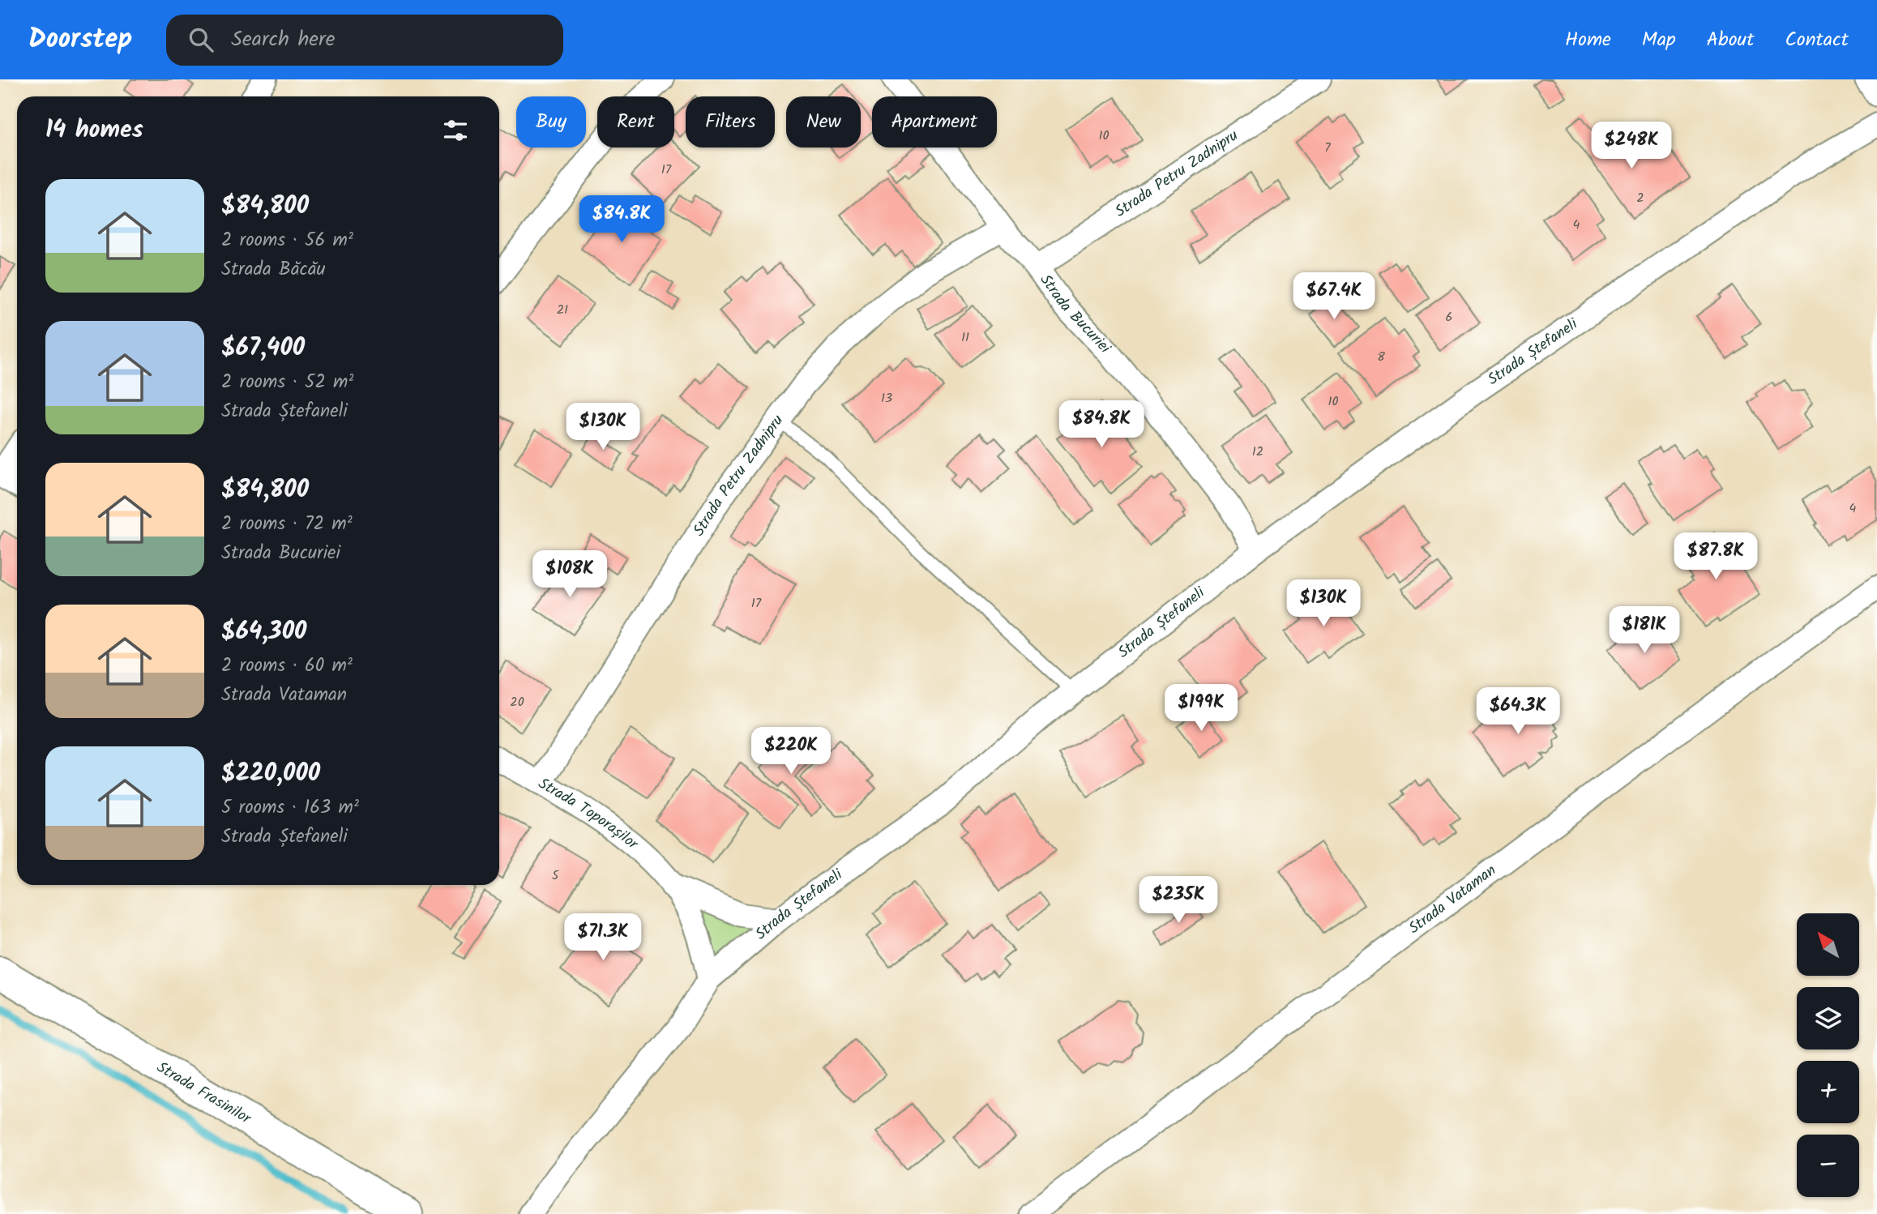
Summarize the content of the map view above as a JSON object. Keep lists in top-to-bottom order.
{
  "streets": {
    "main road": ["Strada Frasinilor"],
    "street": [
      "Strada Petru Zadnipru",
      "Strada Bucuriei",
      "Strada Ștefaneli",
      "Strada Toporașilor",
      "Strada Vataman"
    ]
  },
  "crossings": [
    ["Strada Petru Zadnipru", "Strada Bucuriei"],
    ["Strada Petru Zadnipru", "Strada Toporașilor"],
    ["Strada Bucuriei", "Strada Ștefaneli"],
    ["Strada Ștefaneli", "Strada Toporașilor"]
  ],
  "house_numbers": [
    "10",
    "7",
    "17",
    "2",
    "4",
    "21",
    "6",
    "11",
    "8",
    "13",
    "10",
    "12",
    "4",
    "17",
    "20",
    "5"
  ],
  "north": "top left",
  "page": {
    "header": "Doorstep",
    "search": "Search here",
    "nav": [
      "Home",
      "Map",
      "About",
      "Contact"
    ],
    "chip": [
      "Buy",
      "Rent",
      "Filters",
      "New",
      "Apartment"
    ],
    "heading": "14 homes",
    "price": [
      "$248K",
      "$84.8K",
      "$67.4K",
      "$84.8K",
      "$130K",
      "$87.8K",
      "$108K",
      "$130K",
      "$181K",
      "$199K",
      "$64.3K",
      "$220K",
      "$235K",
      "$71.3K"
    ],
    "list": [
      {
        "name": "$84,800",
        "note": "2 rooms · 56 m² · Strada Băcău"
      },
      {
        "name": "$67,400",
        "note": "2 rooms · 52 m² · Strada Ștefaneli"
      },
      {
        "name": "$84,800",
        "note": "2 rooms · 72 m² · Strada Bucuriei"
      },
      {
        "name": "$64,300",
        "note": "2 rooms · 60 m² · Strada Vataman"
      },
      {
        "name": "$220,000",
        "note": "5 rooms · 163 m² · Strada Ștefaneli"
      }
    ],
    "map_buttons": ["+", "−"]
  }
}
